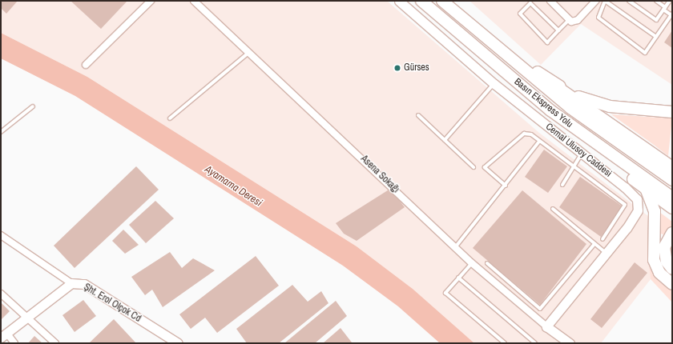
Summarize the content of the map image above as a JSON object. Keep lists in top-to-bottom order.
{
  "streets": {
    "highway": ["Basın Ekspress Yolu"],
    "main road": ["Cemal Ulusoy Caddesi", "Asena Sokağı", "Şht. Erol Olçok Cd"]
  },
  "crossings": [
    ["Cemal Ulusoy Caddesi", "Asena Sokağı"]
  ],
  "water": ["Ayamama Deresi"],
  "places": ["Gürses"]
}
